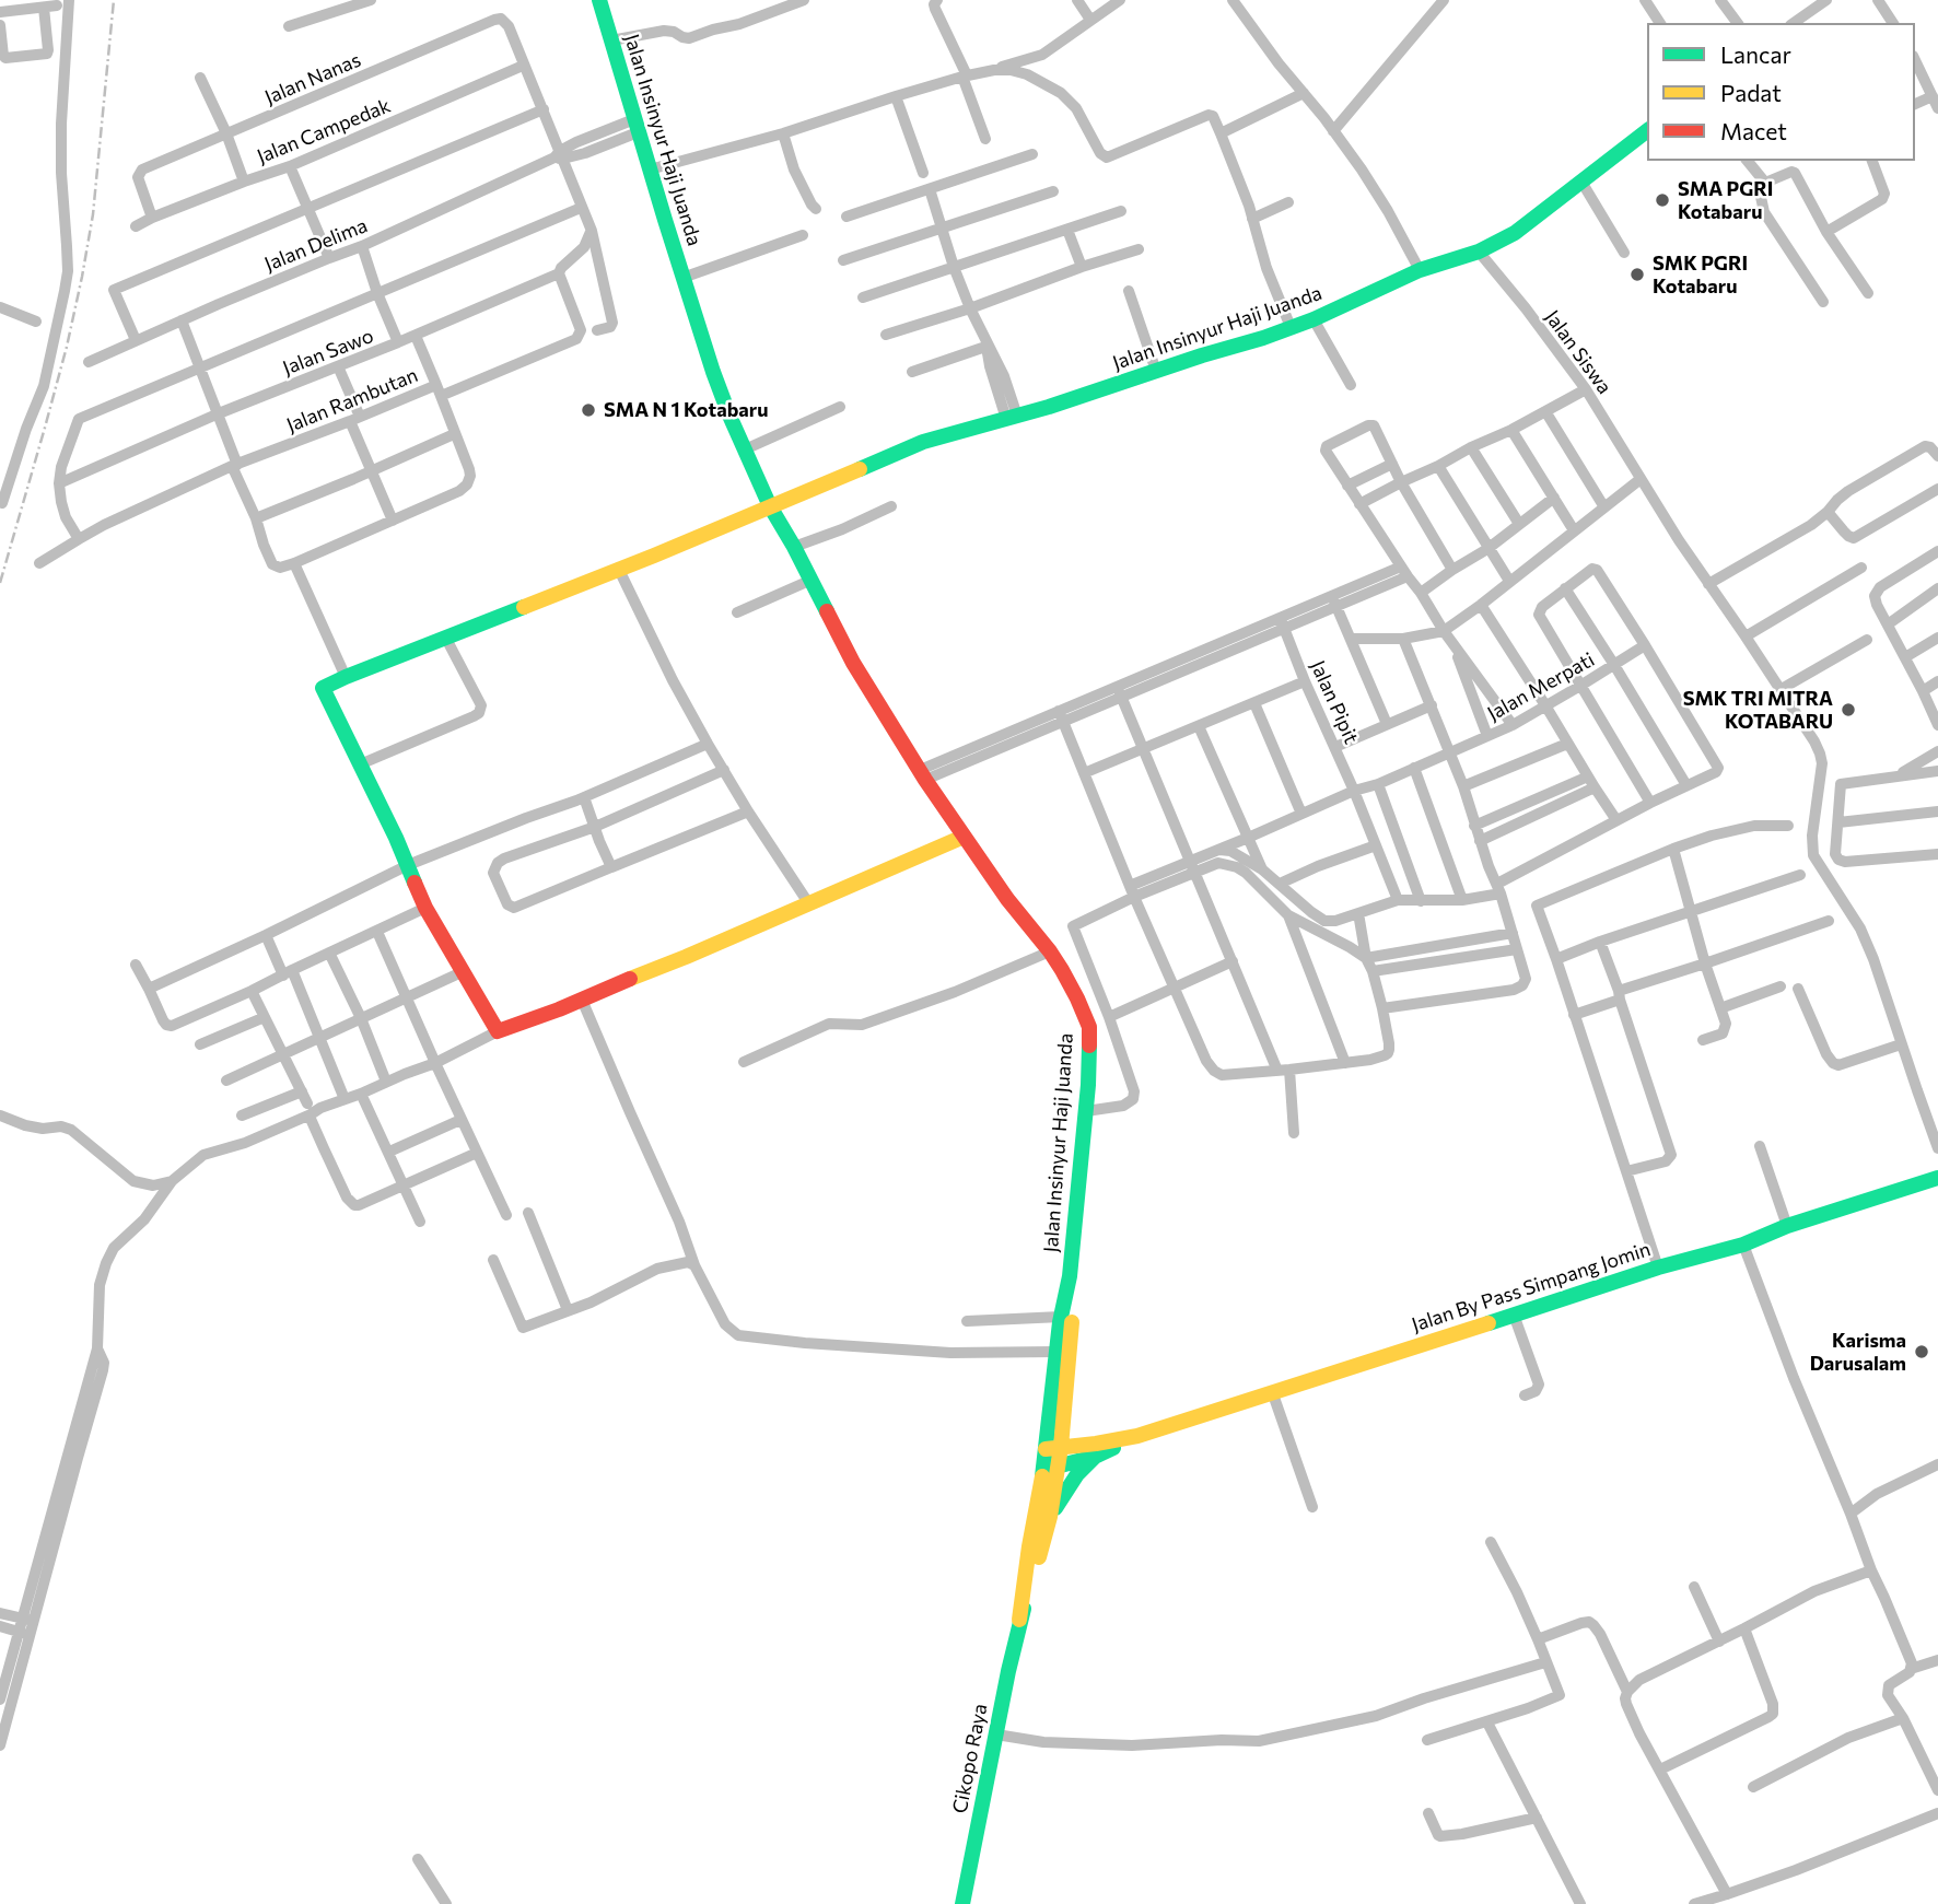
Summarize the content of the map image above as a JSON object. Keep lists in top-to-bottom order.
{
  "streets": {
    "main road": ["Jalan Insinyur Haji Juanda", "Jalan By Pass Simpang Jomin", "Cikopo Raya"],
    "street": [
      "Jalan Nanas",
      "Jalan Campedak",
      "Jalan Delima",
      "Jalan Sawo",
      "Jalan Siswa",
      "Jalan Rambutan",
      "Jalan Merpati",
      "Jalan Pipit"
    ]
  },
  "crossings": [
    ["Jalan Nanas", "Jalan Campedak"],
    ["Jalan Insinyur Haji Juanda", "Jalan Delima"],
    ["Jalan Insinyur Haji Juanda", "Jalan Siswa"],
    ["Jalan Insinyur Haji Juanda", "Jalan By Pass Simpang Jomin"],
    ["Jalan Sawo", "Jalan Rambutan"],
    ["Jalan Merpati", "Jalan Pipit"],
    ["Jalan By Pass Simpang Jomin", "Cikopo Raya"]
  ],
  "places": [
    "SMA PGRI Kotabaru",
    "SMK PGRI Kotabaru",
    "SMA N 1 Kotabaru",
    "SMK TRI MITRA KOTABARU",
    "Karisma Darusalam"
  ],
  "legend": ["Lancar", "Padat", "Macet"]
}
